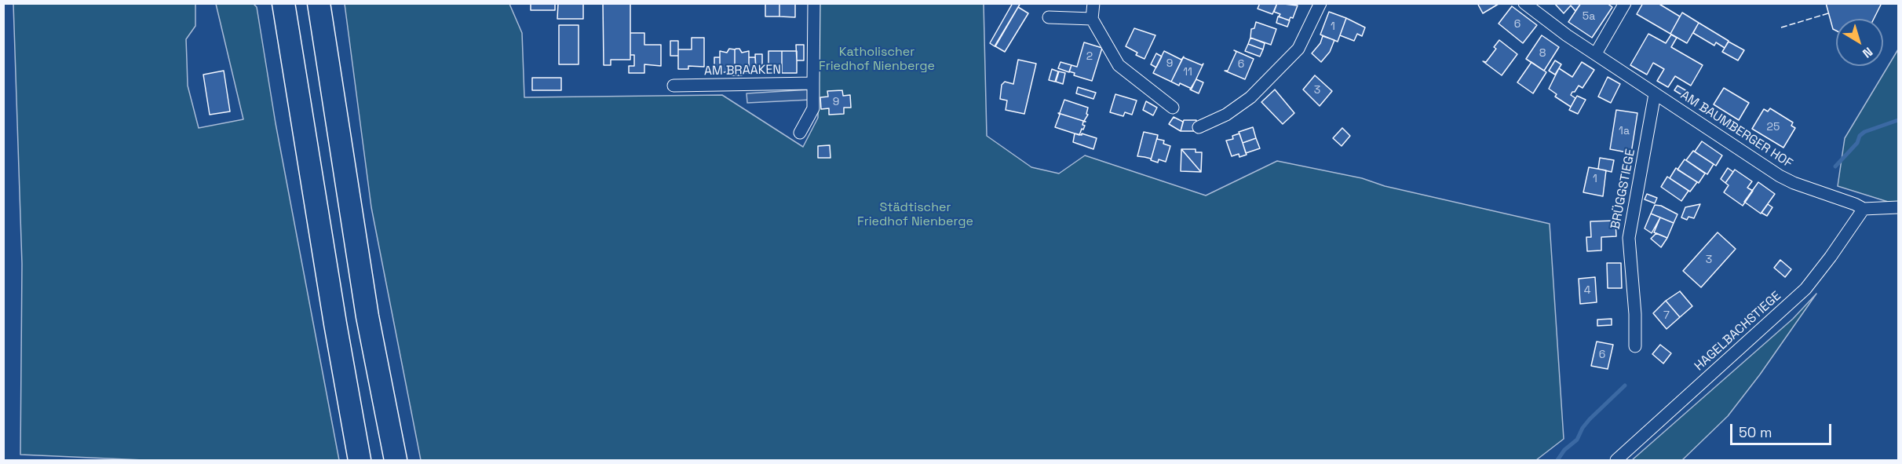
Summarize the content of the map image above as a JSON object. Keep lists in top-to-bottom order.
{
  "streets": {
    "street": [
      "AM BRAAKEN",
      "AM BAUMBERGER HOF",
      "BRÜGGSTIEGE",
      "HAGELBACHSTIEGE"
    ]
  },
  "crossings": [
    ["AM BAUMBERGER HOF", "BRÜGGSTIEGE"],
    ["AM BAUMBERGER HOF", "HAGELBACHSTIEGE"]
  ],
  "parks": ["Katholischer Friedhof Nienberge", "Städtischer Friedhof Nienberge"],
  "house_numbers": [
    "5a",
    "6",
    "1",
    "8",
    "2",
    "9",
    "6",
    "11",
    "3",
    "9",
    "25",
    "1a",
    "1",
    "3",
    "4",
    "7",
    "6"
  ],
  "scale_bar": "50 m",
  "north": "bottom right"
}
